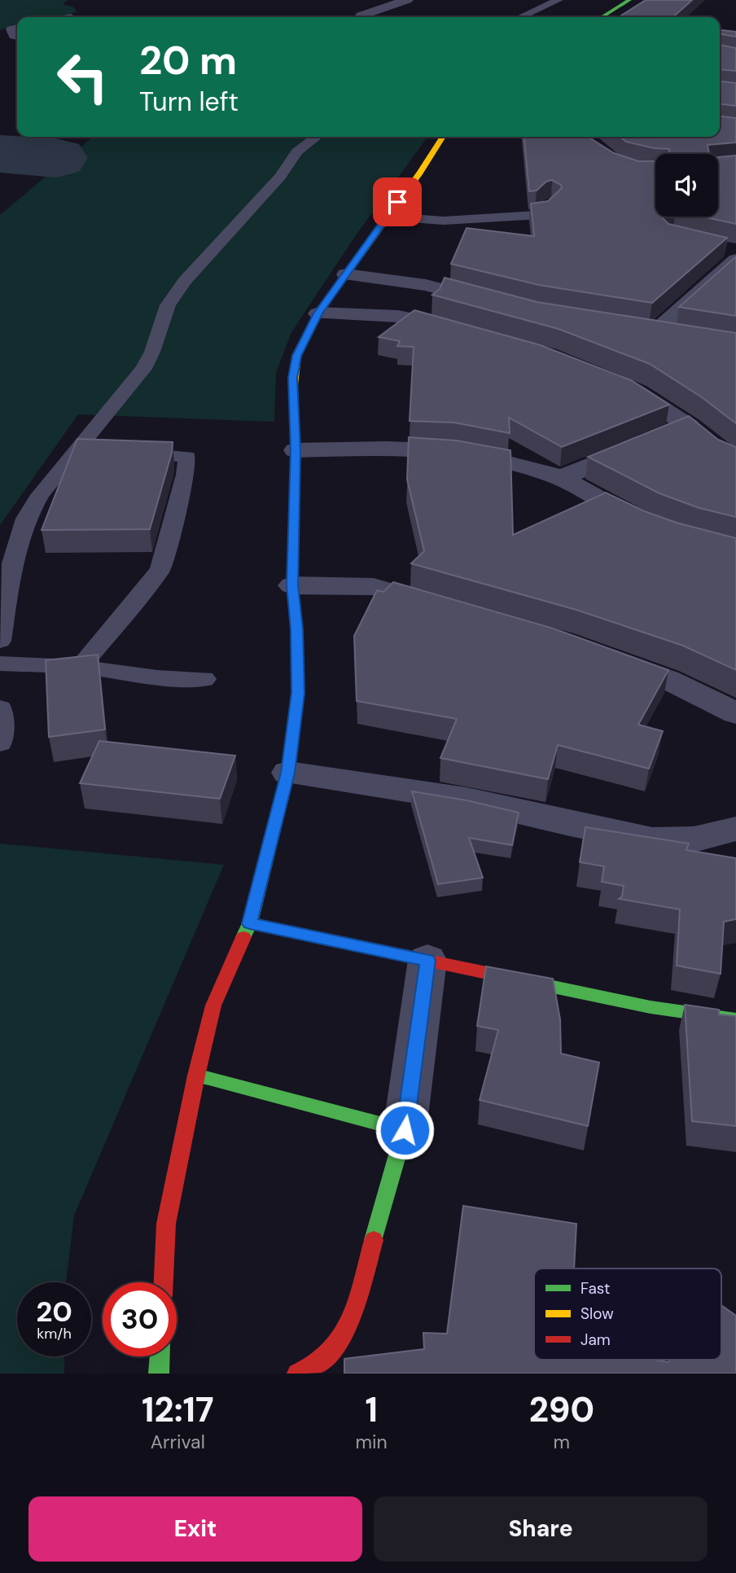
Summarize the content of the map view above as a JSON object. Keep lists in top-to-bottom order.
{
  "legend": ["Fast", "Slow", "Jam"],
  "page": {
    "turn": ["20 m", "Turn left"],
    "speed": "20 km/h",
    "limit": "30",
    "eta": [
      "12:17",
      "Arrival",
      "1",
      "min",
      "290",
      "m"
    ],
    "buttons": ["Exit", "Share"]
  }
}
